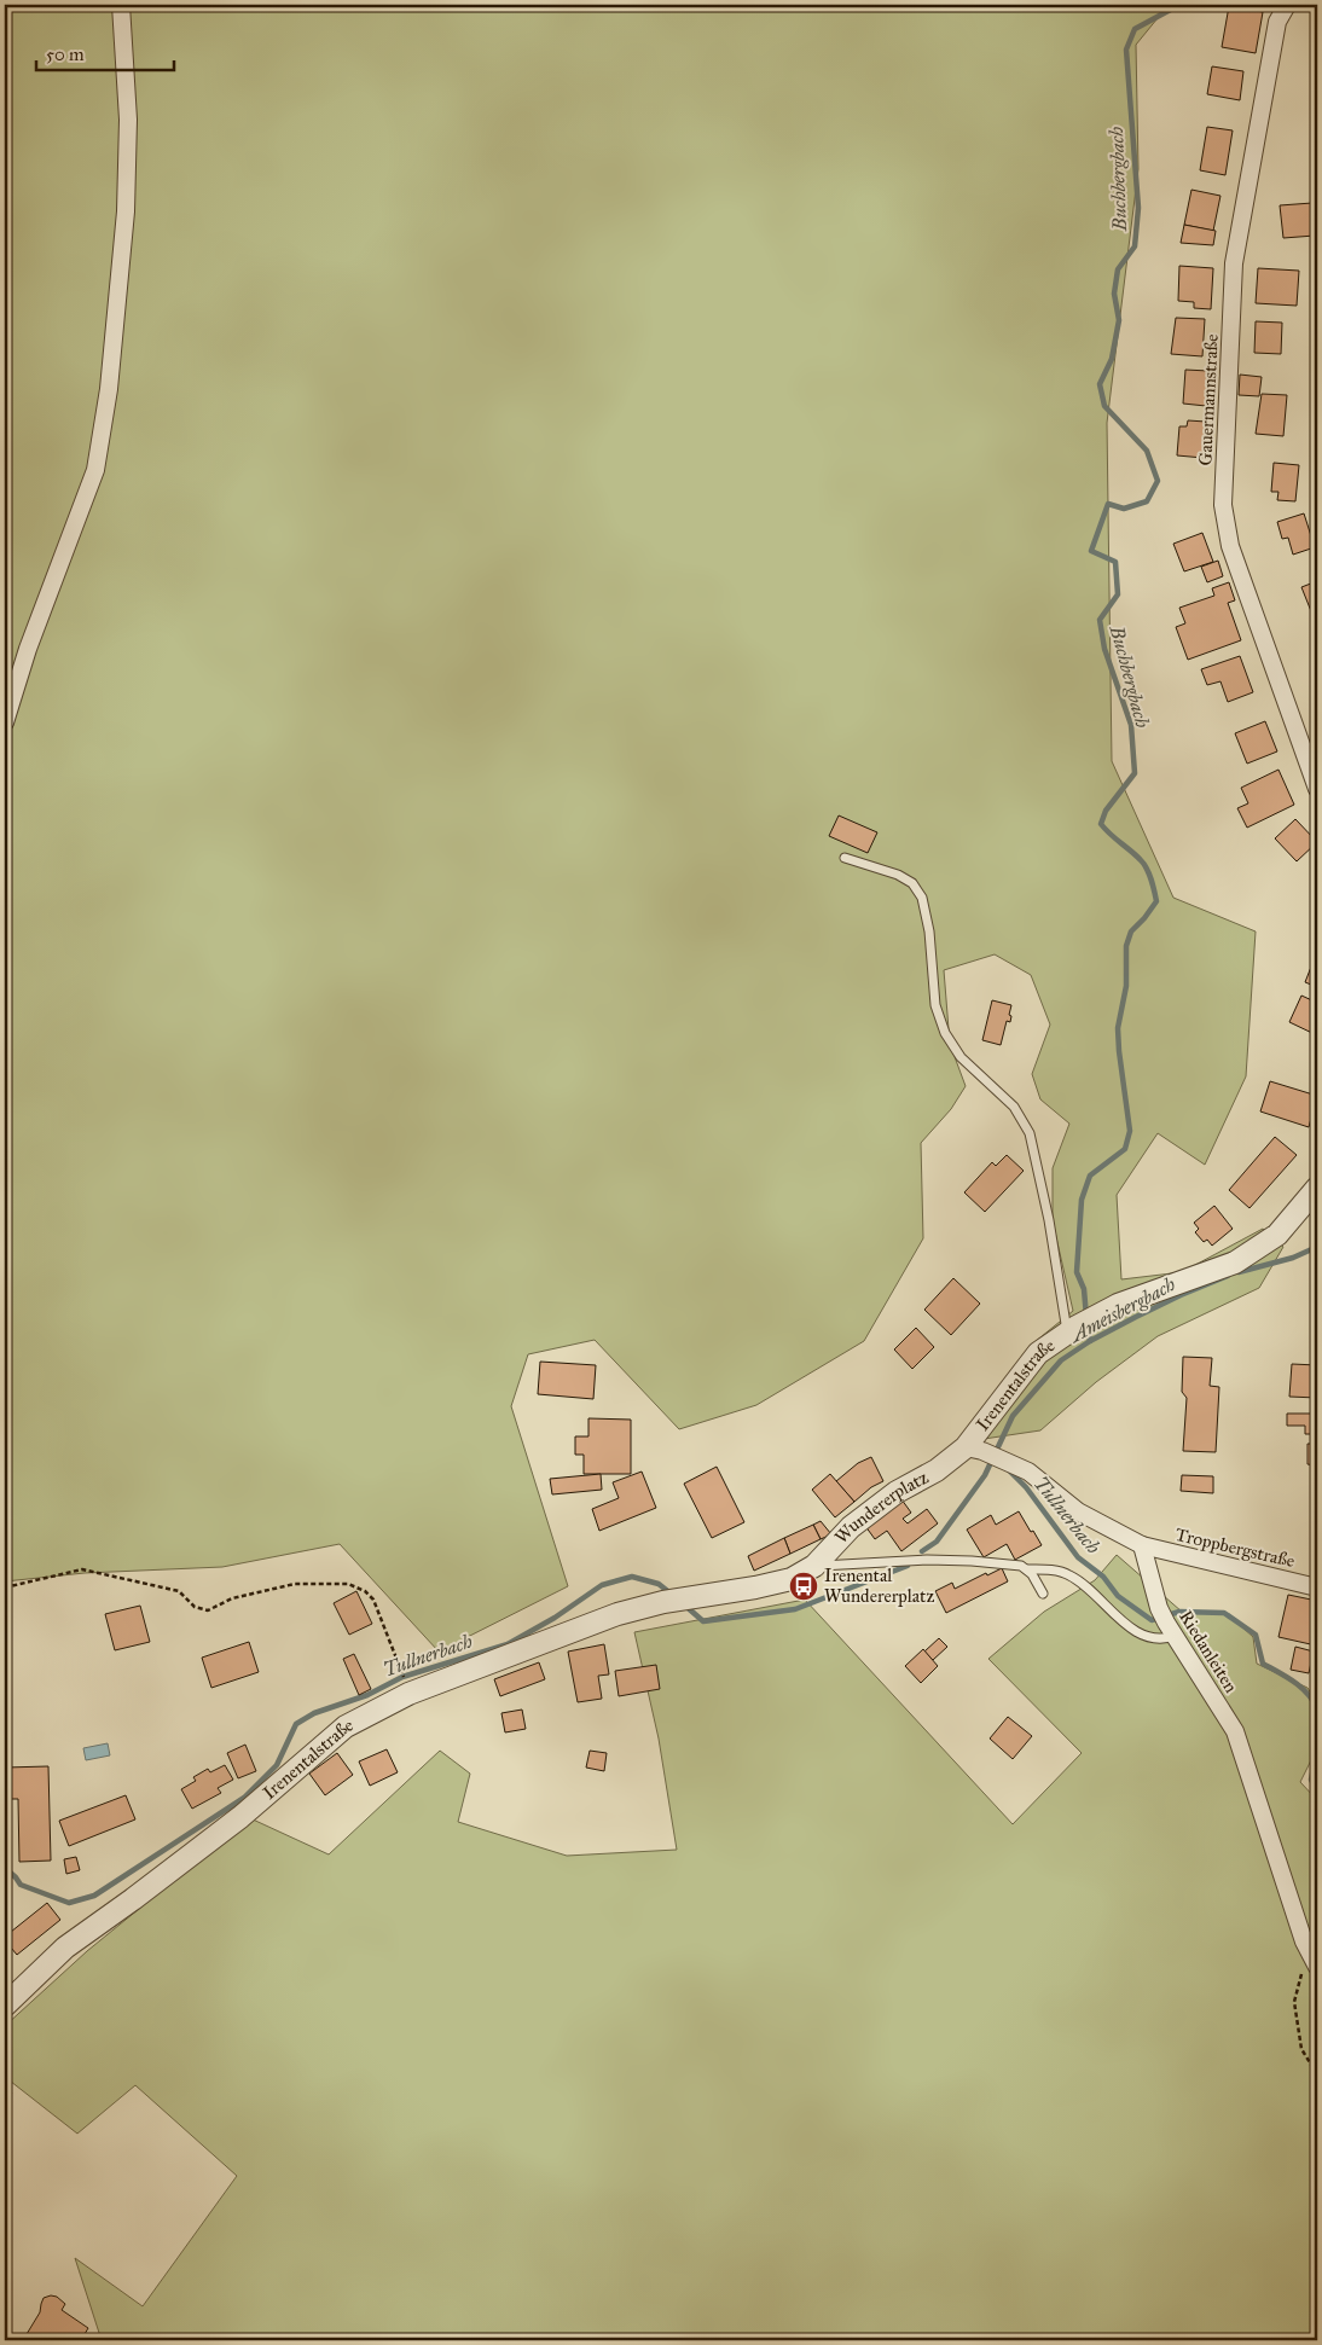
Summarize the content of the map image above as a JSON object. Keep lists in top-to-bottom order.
{
  "streets": {
    "street": [
      "Gauermannstraße",
      "Irenentalstraße",
      "Wundererplatz",
      "Troppbergstraße",
      "Riedanleiten"
    ]
  },
  "crossings": [
    ["Irenentalstraße", "Wundererplatz"],
    ["Troppbergstraße", "Riedanleiten"]
  ],
  "water": ["Buchbergbach", "Ameisbergbach", "Tullnerbach"],
  "places": {
    "bus stop": ["Irenental Wundererplatz"]
  },
  "scale_bar": "50 m"
}
